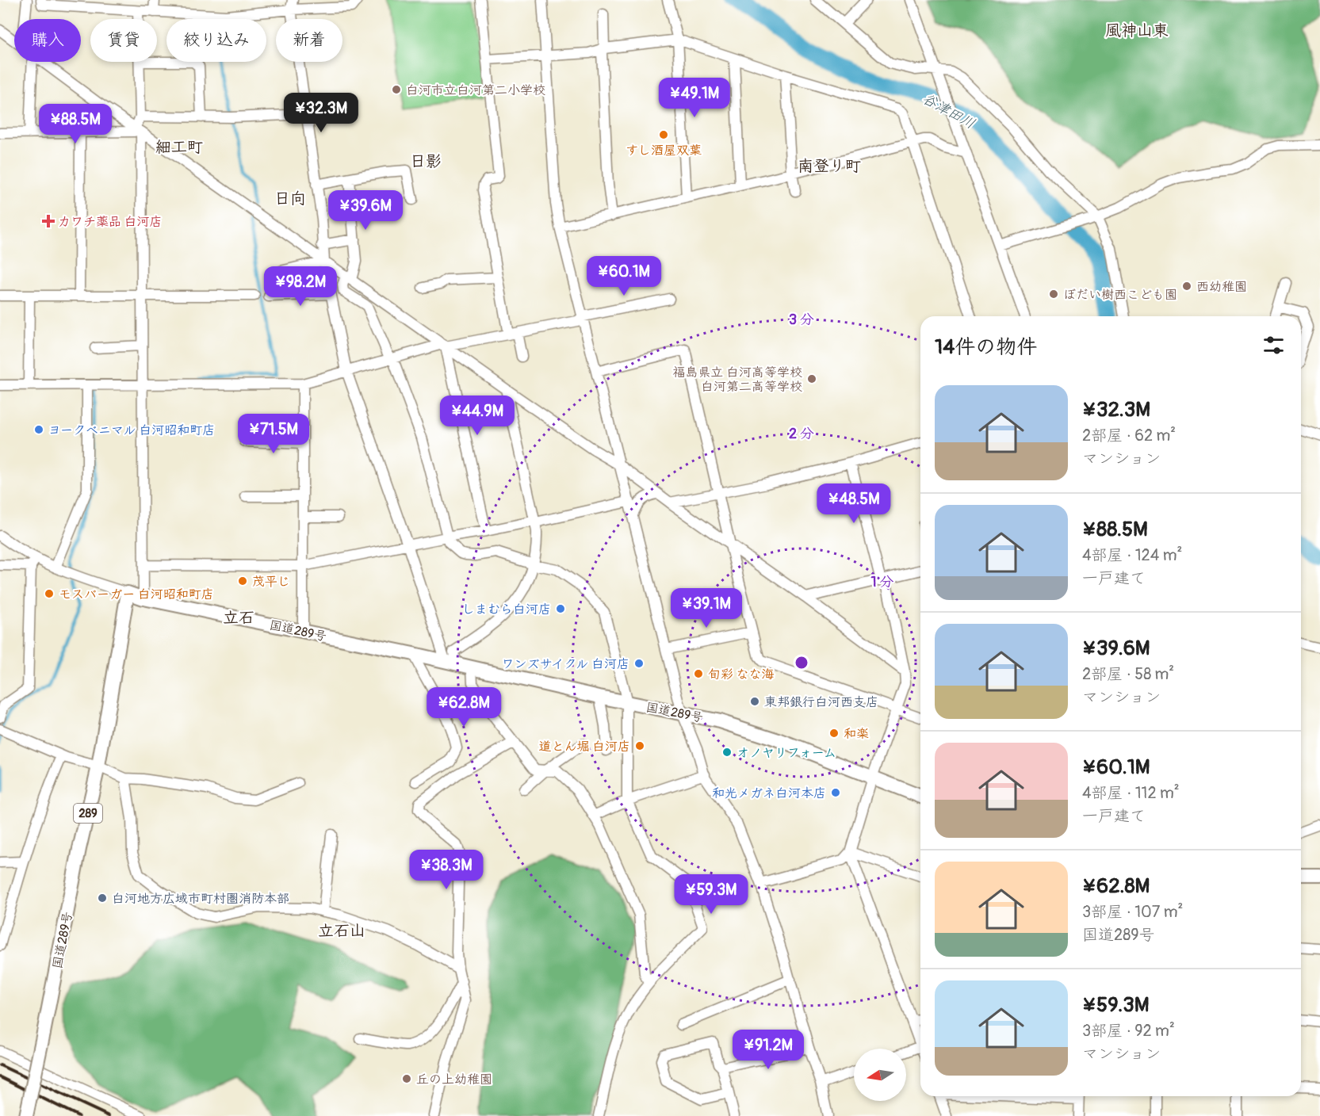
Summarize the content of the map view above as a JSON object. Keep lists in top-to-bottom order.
{
  "streets": {
    "highway": ["国道289号", "289"]
  },
  "districts": [
    "風神山東",
    "細工町",
    "日影",
    "南登り町",
    "日向",
    "立石",
    "立石山"
  ],
  "water": ["谷津田川"],
  "places": {
    "other": [
      "白河市立白河第二小学校",
      "すし酒屋双葉",
      "西幼稚園",
      "ぼだい樹西こども園",
      "福島県立 白河高等学校 白河第二高等学校",
      "ヨークベニマル 白河昭和町店",
      "茂平じ",
      "モスバーガー 白河昭和町店",
      "しまむら白河店",
      "ワンズサイクル 白河店",
      "旬彩 なな海",
      "東邦銀行白河西支店",
      "和楽",
      "道とん堀 白河店",
      "オノヤリフォーム",
      "和光メガネ白河本店",
      "白河地方広域市町村圏消防本部",
      "丘の上幼稚園"
    ],
    "health": ["カワチ薬品 白河店"]
  },
  "north": "left",
  "page": {
    "chip": [
      "購入",
      "賃貸",
      "絞り込み",
      "新着"
    ],
    "price": [
      "¥49.1M",
      "¥32.3M",
      "¥88.5M",
      "¥39.6M",
      "¥60.1M",
      "¥98.2M",
      "¥44.9M",
      "¥71.5M",
      "¥48.5M",
      "¥39.1M",
      "¥62.8M",
      "¥38.3M",
      "¥59.3M",
      "¥91.2M"
    ],
    "heading": "14件の物件",
    "list": [
      {
        "name": "¥32.3M",
        "note": "2部屋 · 62 m² · マンション"
      },
      {
        "name": "¥88.5M",
        "note": "4部屋 · 124 m² · 一戸建て"
      },
      {
        "name": "¥39.6M",
        "note": "2部屋 · 58 m² · マンション"
      },
      {
        "name": "¥60.1M",
        "note": "4部屋 · 112 m² · 一戸建て"
      },
      {
        "name": "¥62.8M",
        "note": "3部屋 · 107 m² · 国道289号"
      },
      {
        "name": "¥59.3M",
        "note": "3部屋 · 92 m² · マンション"
      }
    ]
  },
  "rings": ["3 分", "2 分", "1 分"]
}
